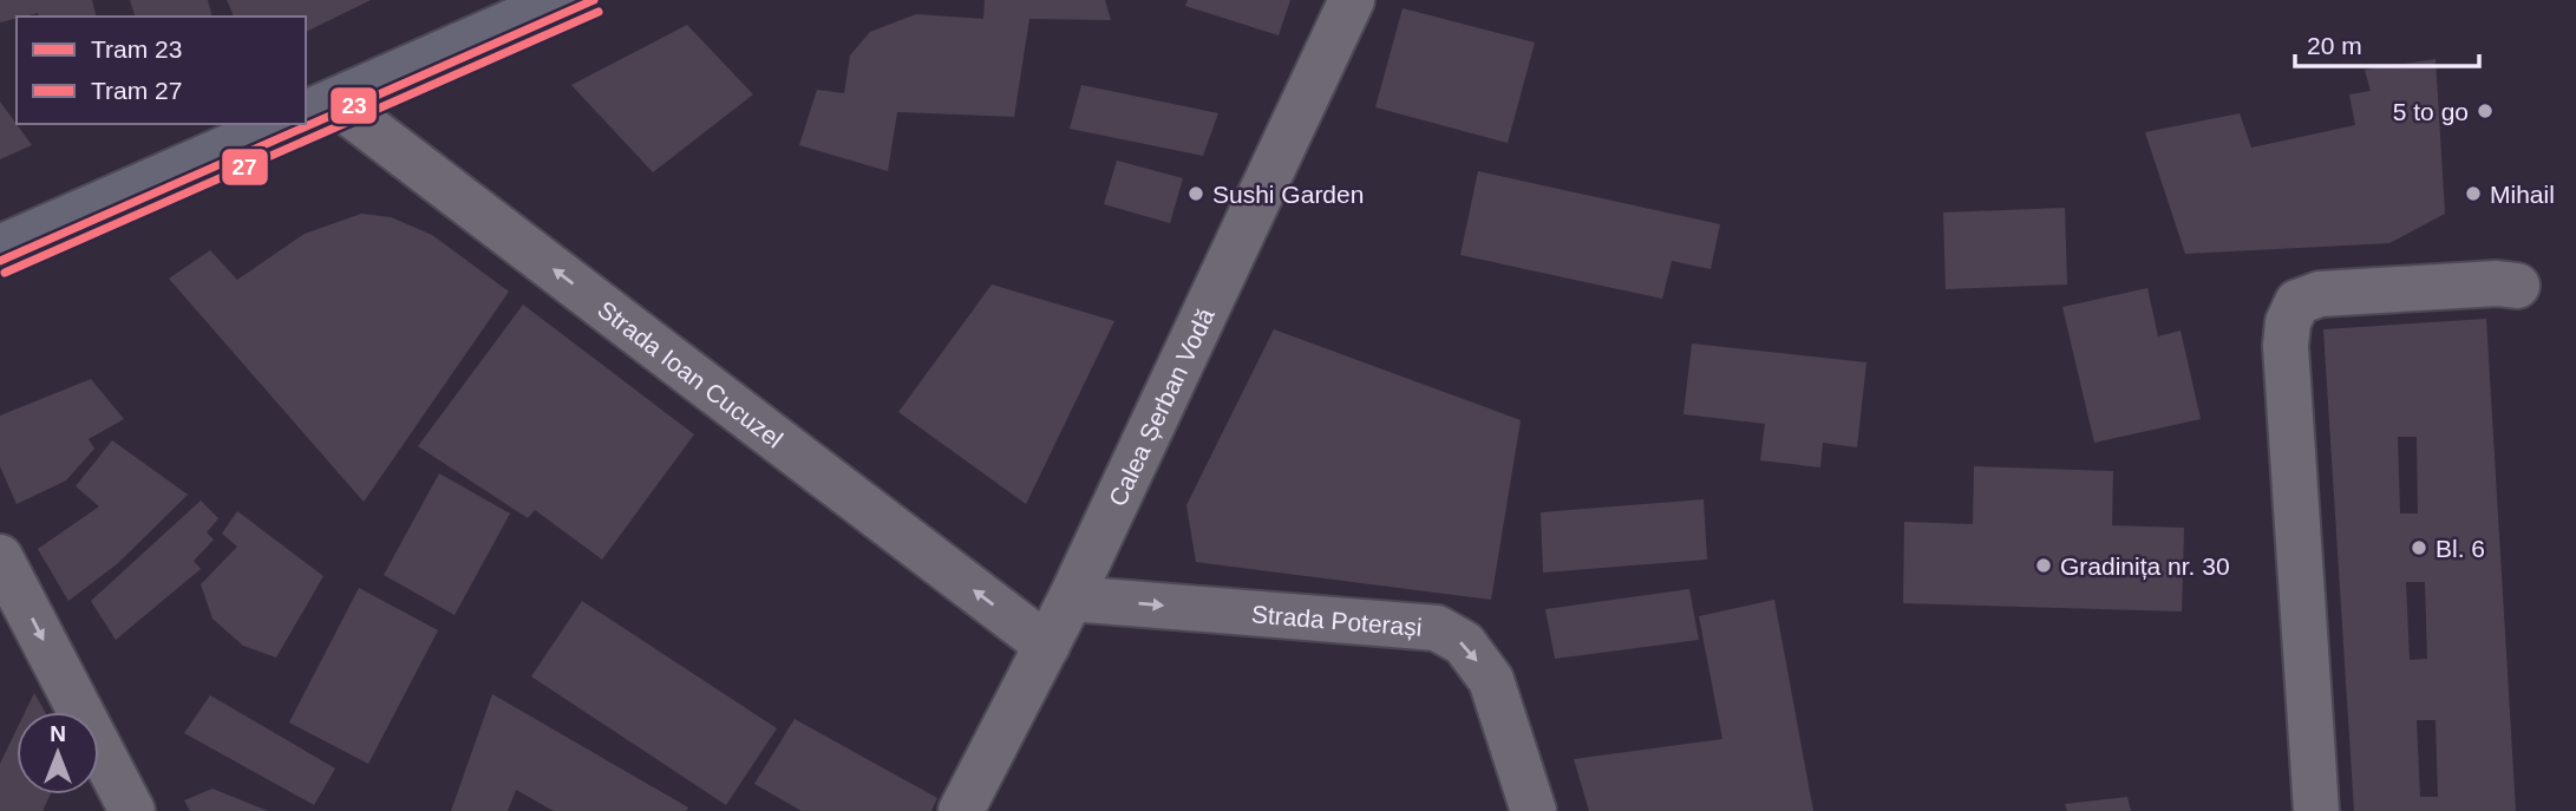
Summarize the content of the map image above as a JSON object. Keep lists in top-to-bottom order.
{
  "streets": {
    "street": ["Strada Ioan Cucuzel", "Calea Șerban Vodă", "Strada Poterași"]
  },
  "crossings": [
    ["Strada Ioan Cucuzel", "Calea Șerban Vodă"],
    ["Calea Șerban Vodă", "Strada Poterași"]
  ],
  "one_way": ["Strada Ioan Cucuzel", "Strada Poterași"],
  "places": [
    "5 to go",
    "Sushi Garden",
    "Mihail",
    "Bl. 6",
    "Gradinița nr. 30"
  ],
  "lines": ["tram line 23", "tram line 27"],
  "legend": ["Tram 23", "Tram 27"],
  "scale_bar": "20 m",
  "north": "top"
}
